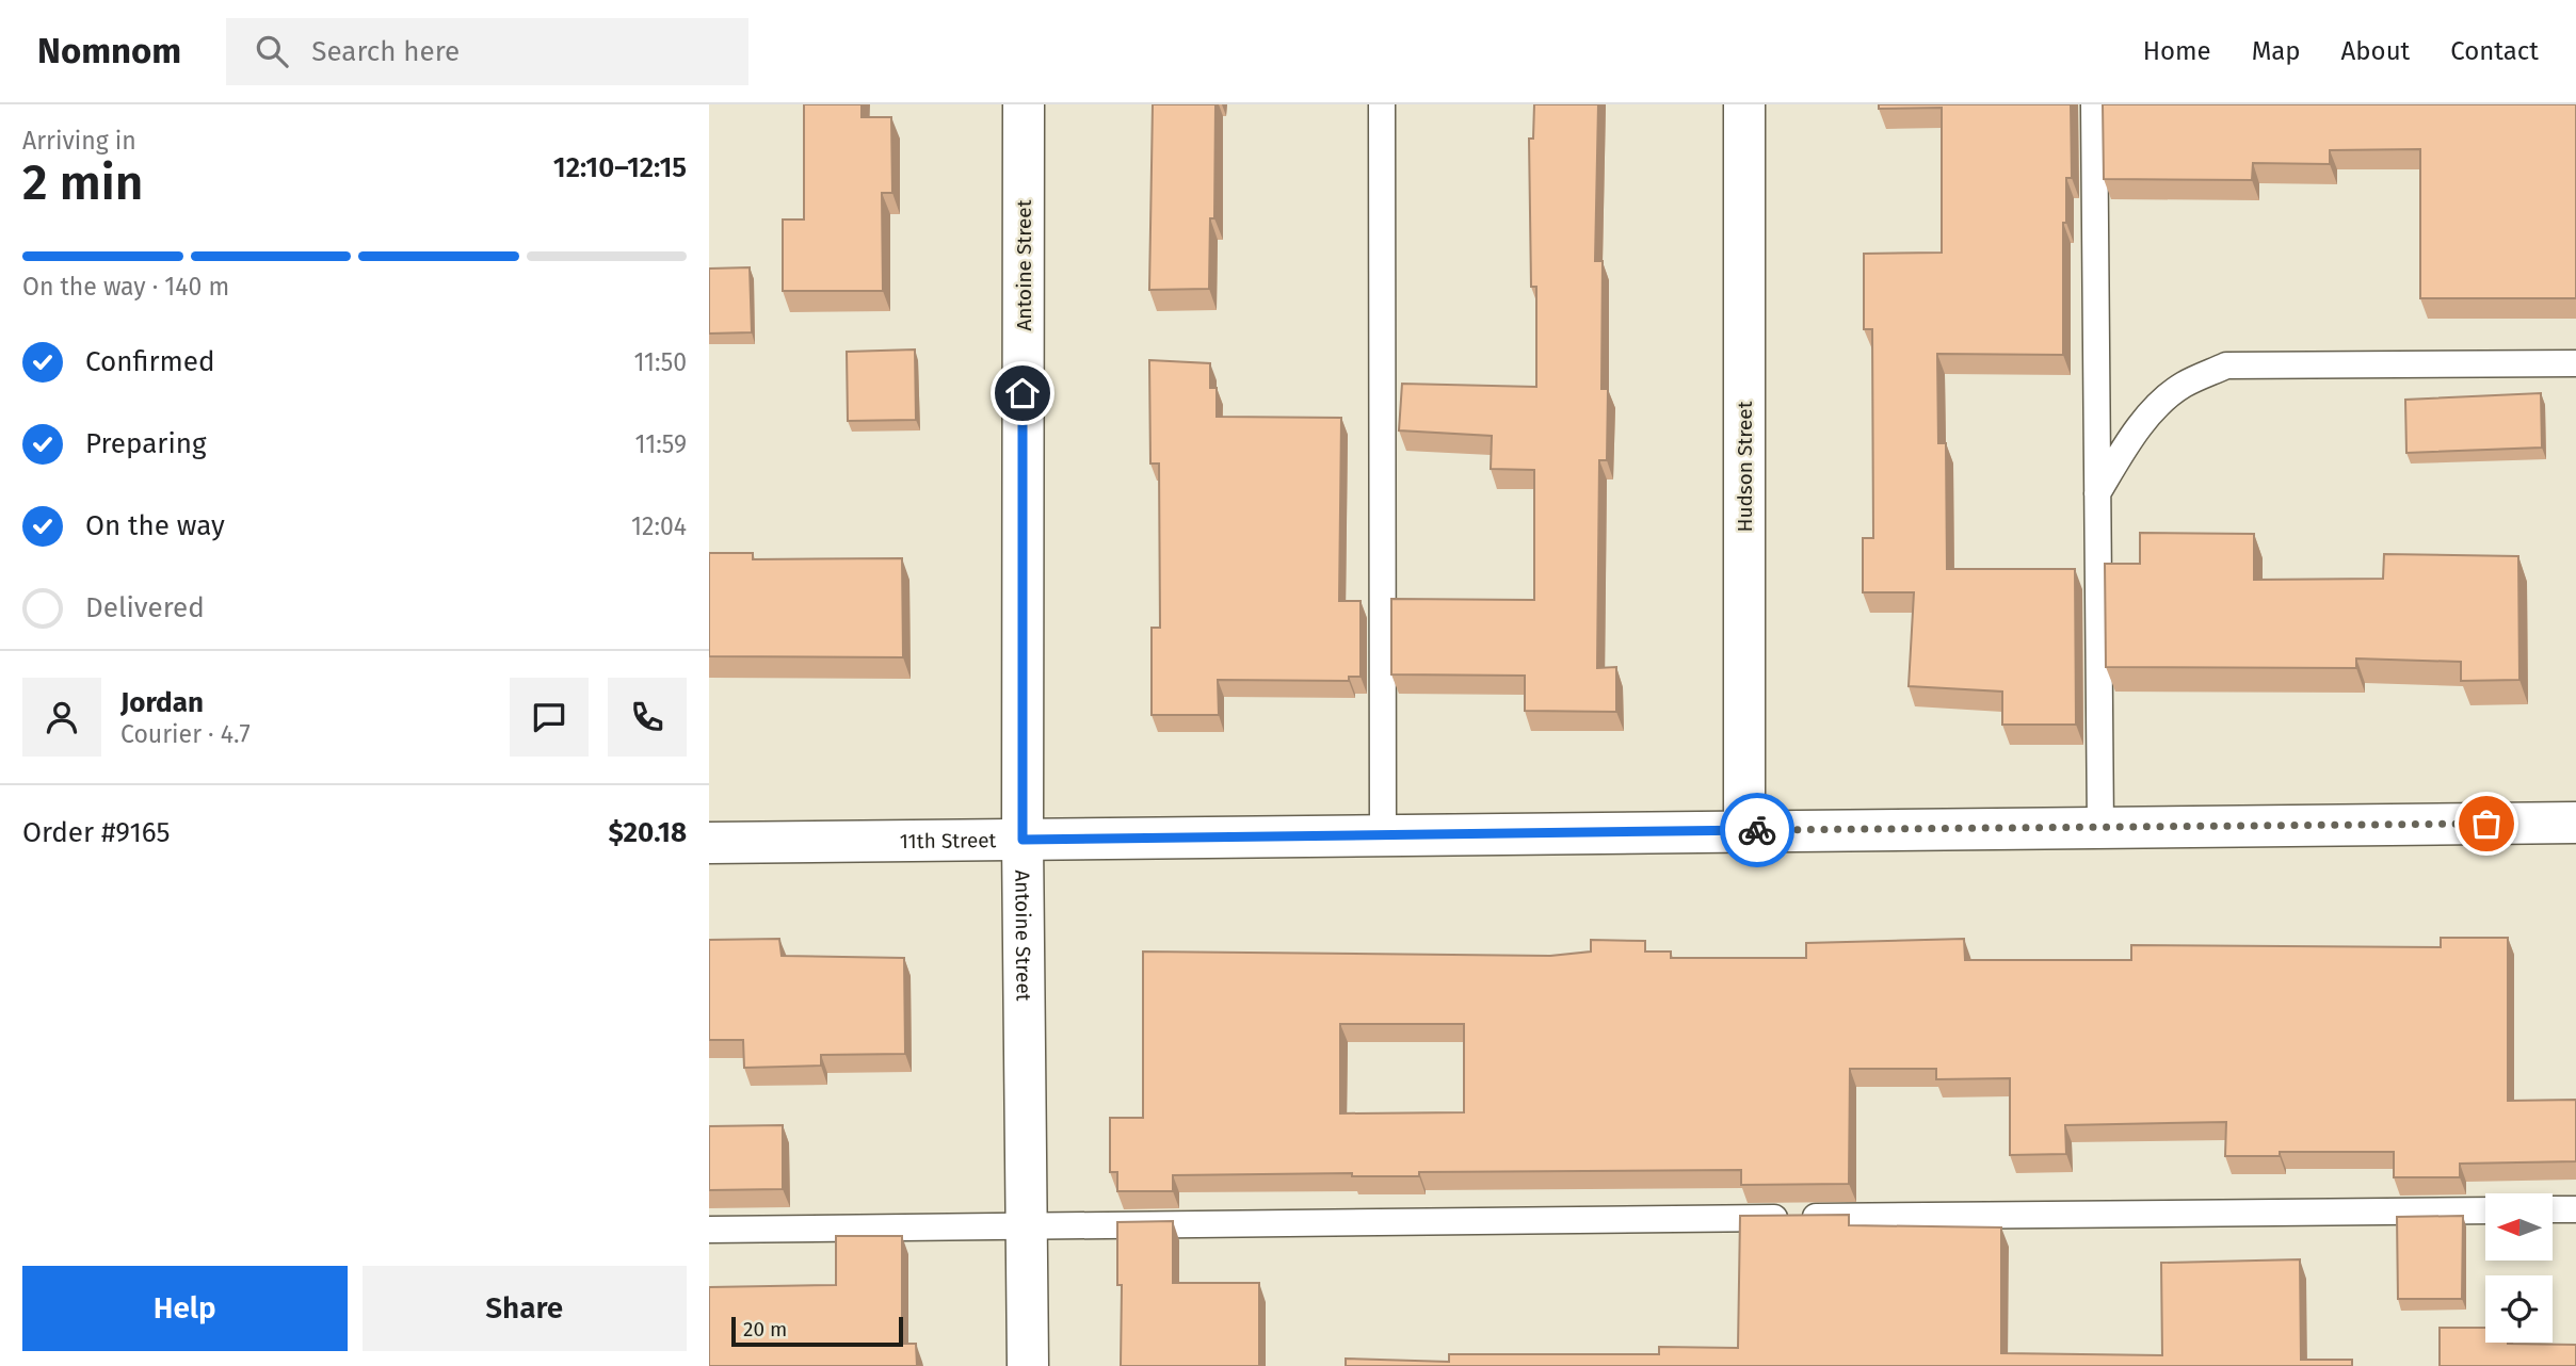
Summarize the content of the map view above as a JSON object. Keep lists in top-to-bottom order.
{
  "streets": {
    "street": ["Antoine Street", "Hudson Street", "11th Street"]
  },
  "crossings": [
    ["Antoine Street", "11th Street"],
    ["Hudson Street", "11th Street"]
  ],
  "scale_bar": "20 m",
  "north": "left",
  "page": {
    "header": "Nomnom",
    "search": "Search here",
    "nav": [
      "Home",
      "Map",
      "About",
      "Contact"
    ],
    "heading": ["2 min", "Arriving in", "12:10–12:15"],
    "panel": [
      "Jordan",
      "Courier · 4.7",
      "Order #9165",
      "$20.18"
    ],
    "bar": "On the way · 140 m",
    "list": [
      ["Confirmed", "11:50"],
      ["Preparing", "11:59"],
      ["On the way", "12:04"],
      "Delivered"
    ],
    "buttons": ["Help", "Share"],
    "scale": "20 m"
  }
}
